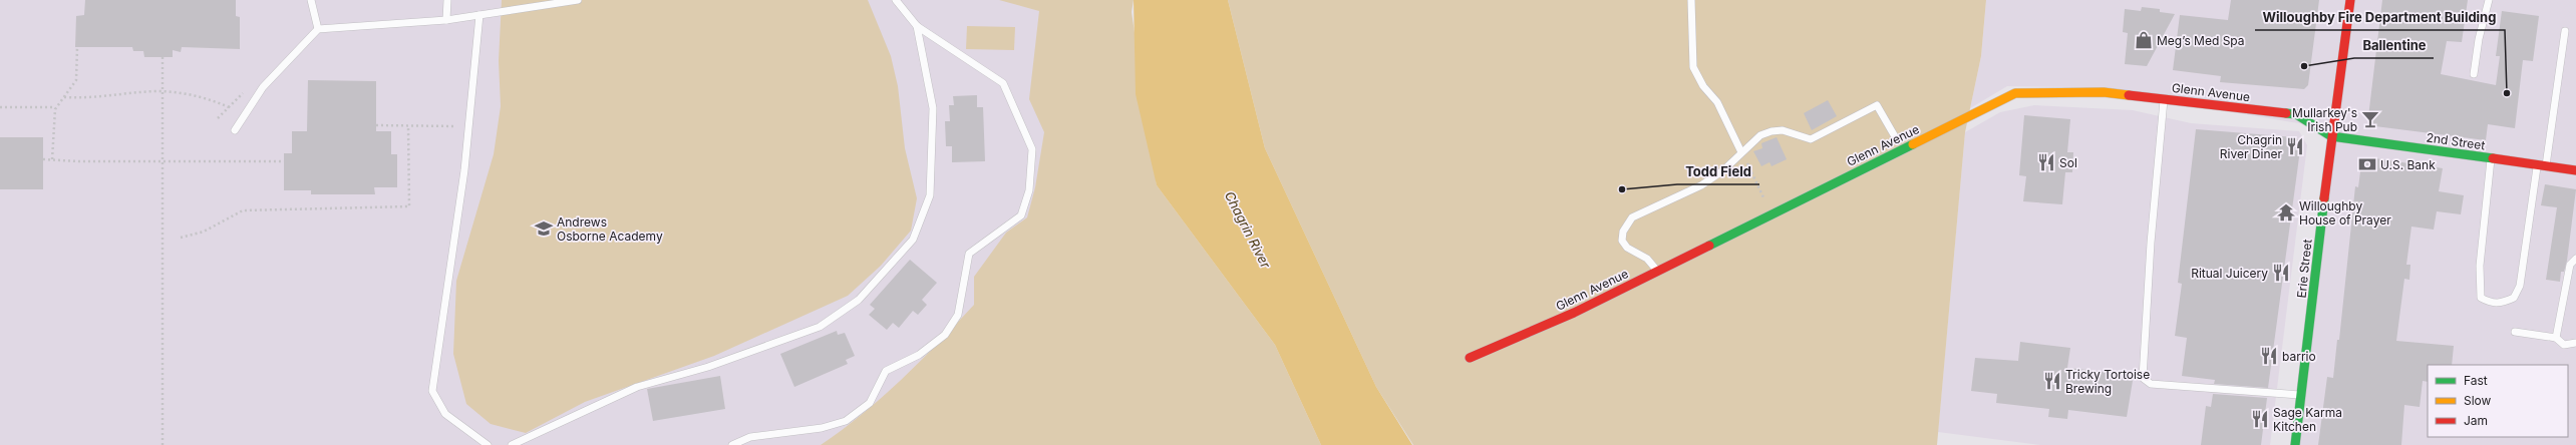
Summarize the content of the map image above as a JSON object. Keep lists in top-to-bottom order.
{
  "streets": {
    "street": ["Glenn Avenue", "2nd Street", "Erie Street"]
  },
  "crossings": [
    ["Glenn Avenue", "2nd Street"],
    ["Glenn Avenue", "Erie Street"],
    ["2nd Street", "Erie Street"]
  ],
  "water": ["Chagrin River"],
  "places": {
    "shop": ["Meg’s Med Spa"],
    "other": ["Ballentine", "Willoughby Fire Department Building", "Todd Field"],
    "bar": ["Mullarkey's Irish Pub"],
    "restaurant": [
      "Chagrin River Diner",
      "Sol",
      "Ritual Juicery",
      "barrio",
      "Tricky Tortoise Brewing",
      "Sage Karma Kitchen"
    ],
    "bank": ["U.S. Bank"],
    "temple": ["Willoughby House of Prayer"],
    "school or university": ["Andrews Osborne Academy"]
  },
  "legend": ["Fast", "Slow", "Jam"]
}
